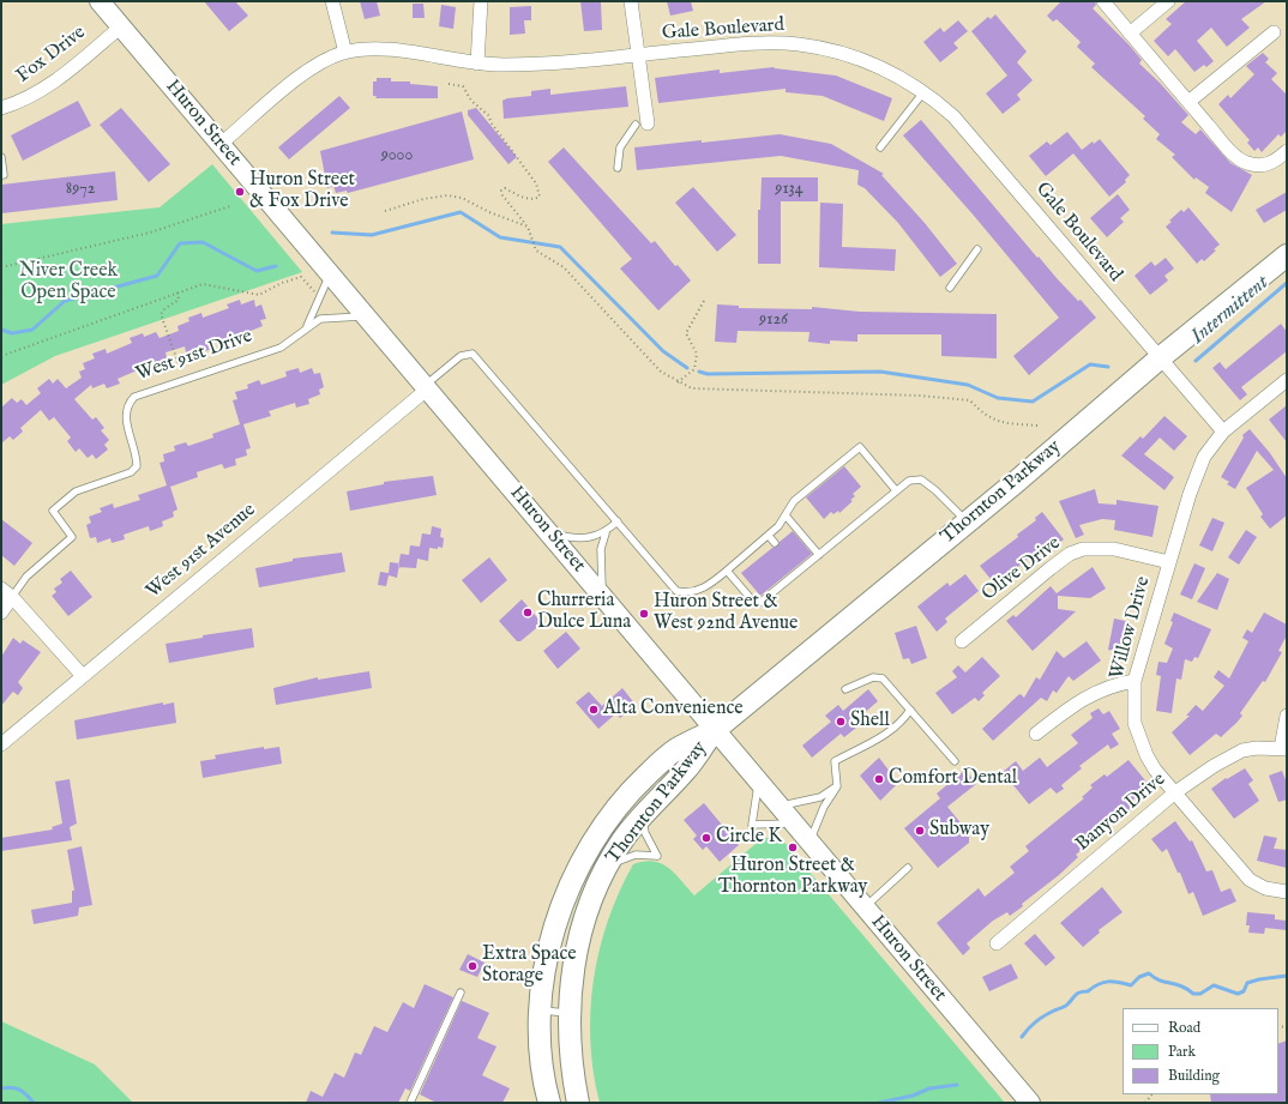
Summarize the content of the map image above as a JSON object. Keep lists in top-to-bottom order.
{
  "streets": {
    "main road": ["Huron Street", "Thornton Parkway"],
    "street": [
      "Gale Boulevard",
      "Fox Drive",
      "West 91st Drive",
      "West 91st Avenue",
      "Olive Drive",
      "Willow Drive",
      "Banyon Drive"
    ]
  },
  "crossings": [
    ["Gale Boulevard", "Huron Street"],
    ["Gale Boulevard", "Thornton Parkway"],
    ["Gale Boulevard", "Willow Drive"],
    ["Fox Drive", "Huron Street"],
    ["Huron Street", "Thornton Parkway"],
    ["Huron Street", "West 91st Avenue"],
    ["Olive Drive", "Willow Drive"],
    ["Willow Drive", "Banyon Drive"]
  ],
  "water": ["Intermittent"],
  "parks": ["Niver Creek Open Space"],
  "places": [
    "Huron Street & Fox Drive",
    "Churreria Dulce Luna",
    "Huron Street & West 92nd Avenue",
    "Alta Convenience",
    "Shell",
    "Comfort Dental",
    "Subway",
    "Circle K",
    "Huron Street & Thornton Parkway",
    "Extra Space Storage"
  ],
  "house_numbers": [
    "9000",
    "8972",
    "9134",
    "9126"
  ],
  "legend": ["Road", "Park", "Building"]
}
